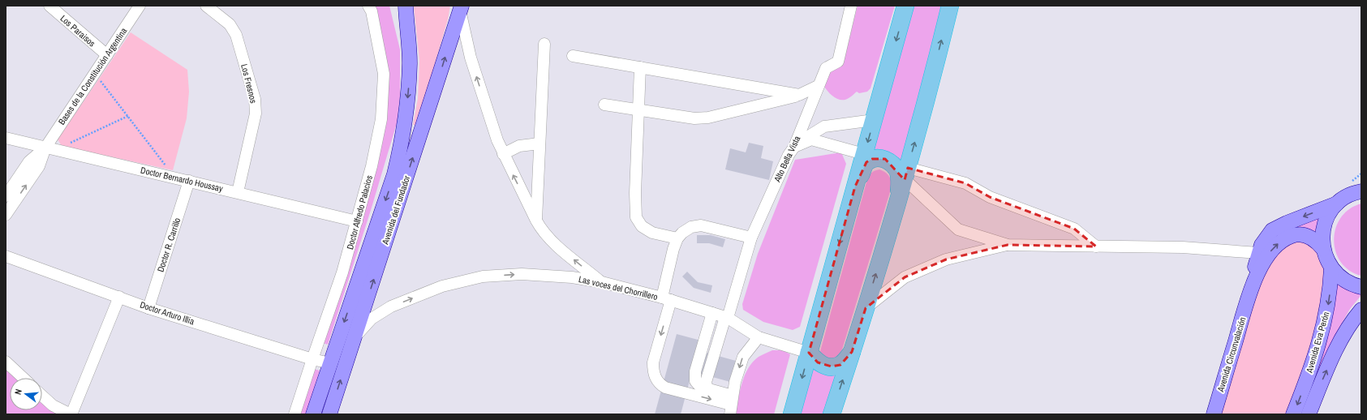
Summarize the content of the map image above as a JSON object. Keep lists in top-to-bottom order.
{
  "streets": {
    "main road": ["Avenida del Fundador", "Avenida Eva Perón", "Avenida Circunvalación"],
    "street": [
      "Los Paraisos",
      "Bases de la Constitución Argentina",
      "Los Fresnos",
      "Alto Bella Vista",
      "Doctor Bernardo Houssay",
      "Doctor Alfredo Palacios",
      "Doctor R. Carrillo",
      "Las voces del Chorrillero",
      "Doctor Arturo Illia"
    ]
  },
  "crossings": [
    ["Los Paraisos", "Bases de la Constitución Argentina"],
    ["Bases de la Constitución Argentina", "Doctor Bernardo Houssay"],
    ["Los Fresnos", "Doctor Bernardo Houssay"],
    ["Alto Bella Vista", "Las voces del Chorrillero"],
    ["Doctor Bernardo Houssay", "Doctor Alfredo Palacios"],
    ["Doctor Bernardo Houssay", "Doctor R. Carrillo"],
    ["Avenida del Fundador", "Las voces del Chorrillero"],
    ["Avenida del Fundador", "Doctor Arturo Illia"],
    ["Doctor Alfredo Palacios", "Doctor Arturo Illia"],
    ["Doctor R. Carrillo", "Doctor Arturo Illia"]
  ],
  "one_way": ["Las voces del Chorrillero"],
  "north": "left"
}
